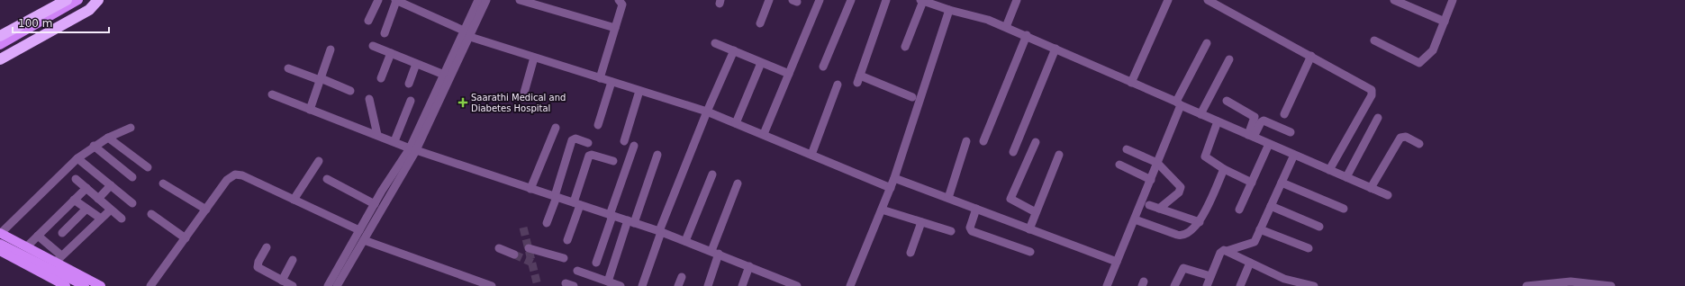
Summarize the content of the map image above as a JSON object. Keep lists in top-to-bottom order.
{
  "places": {
    "health": ["Saarathi Medical and Diabetes Hospital"]
  },
  "scale_bar": "100 m"
}
